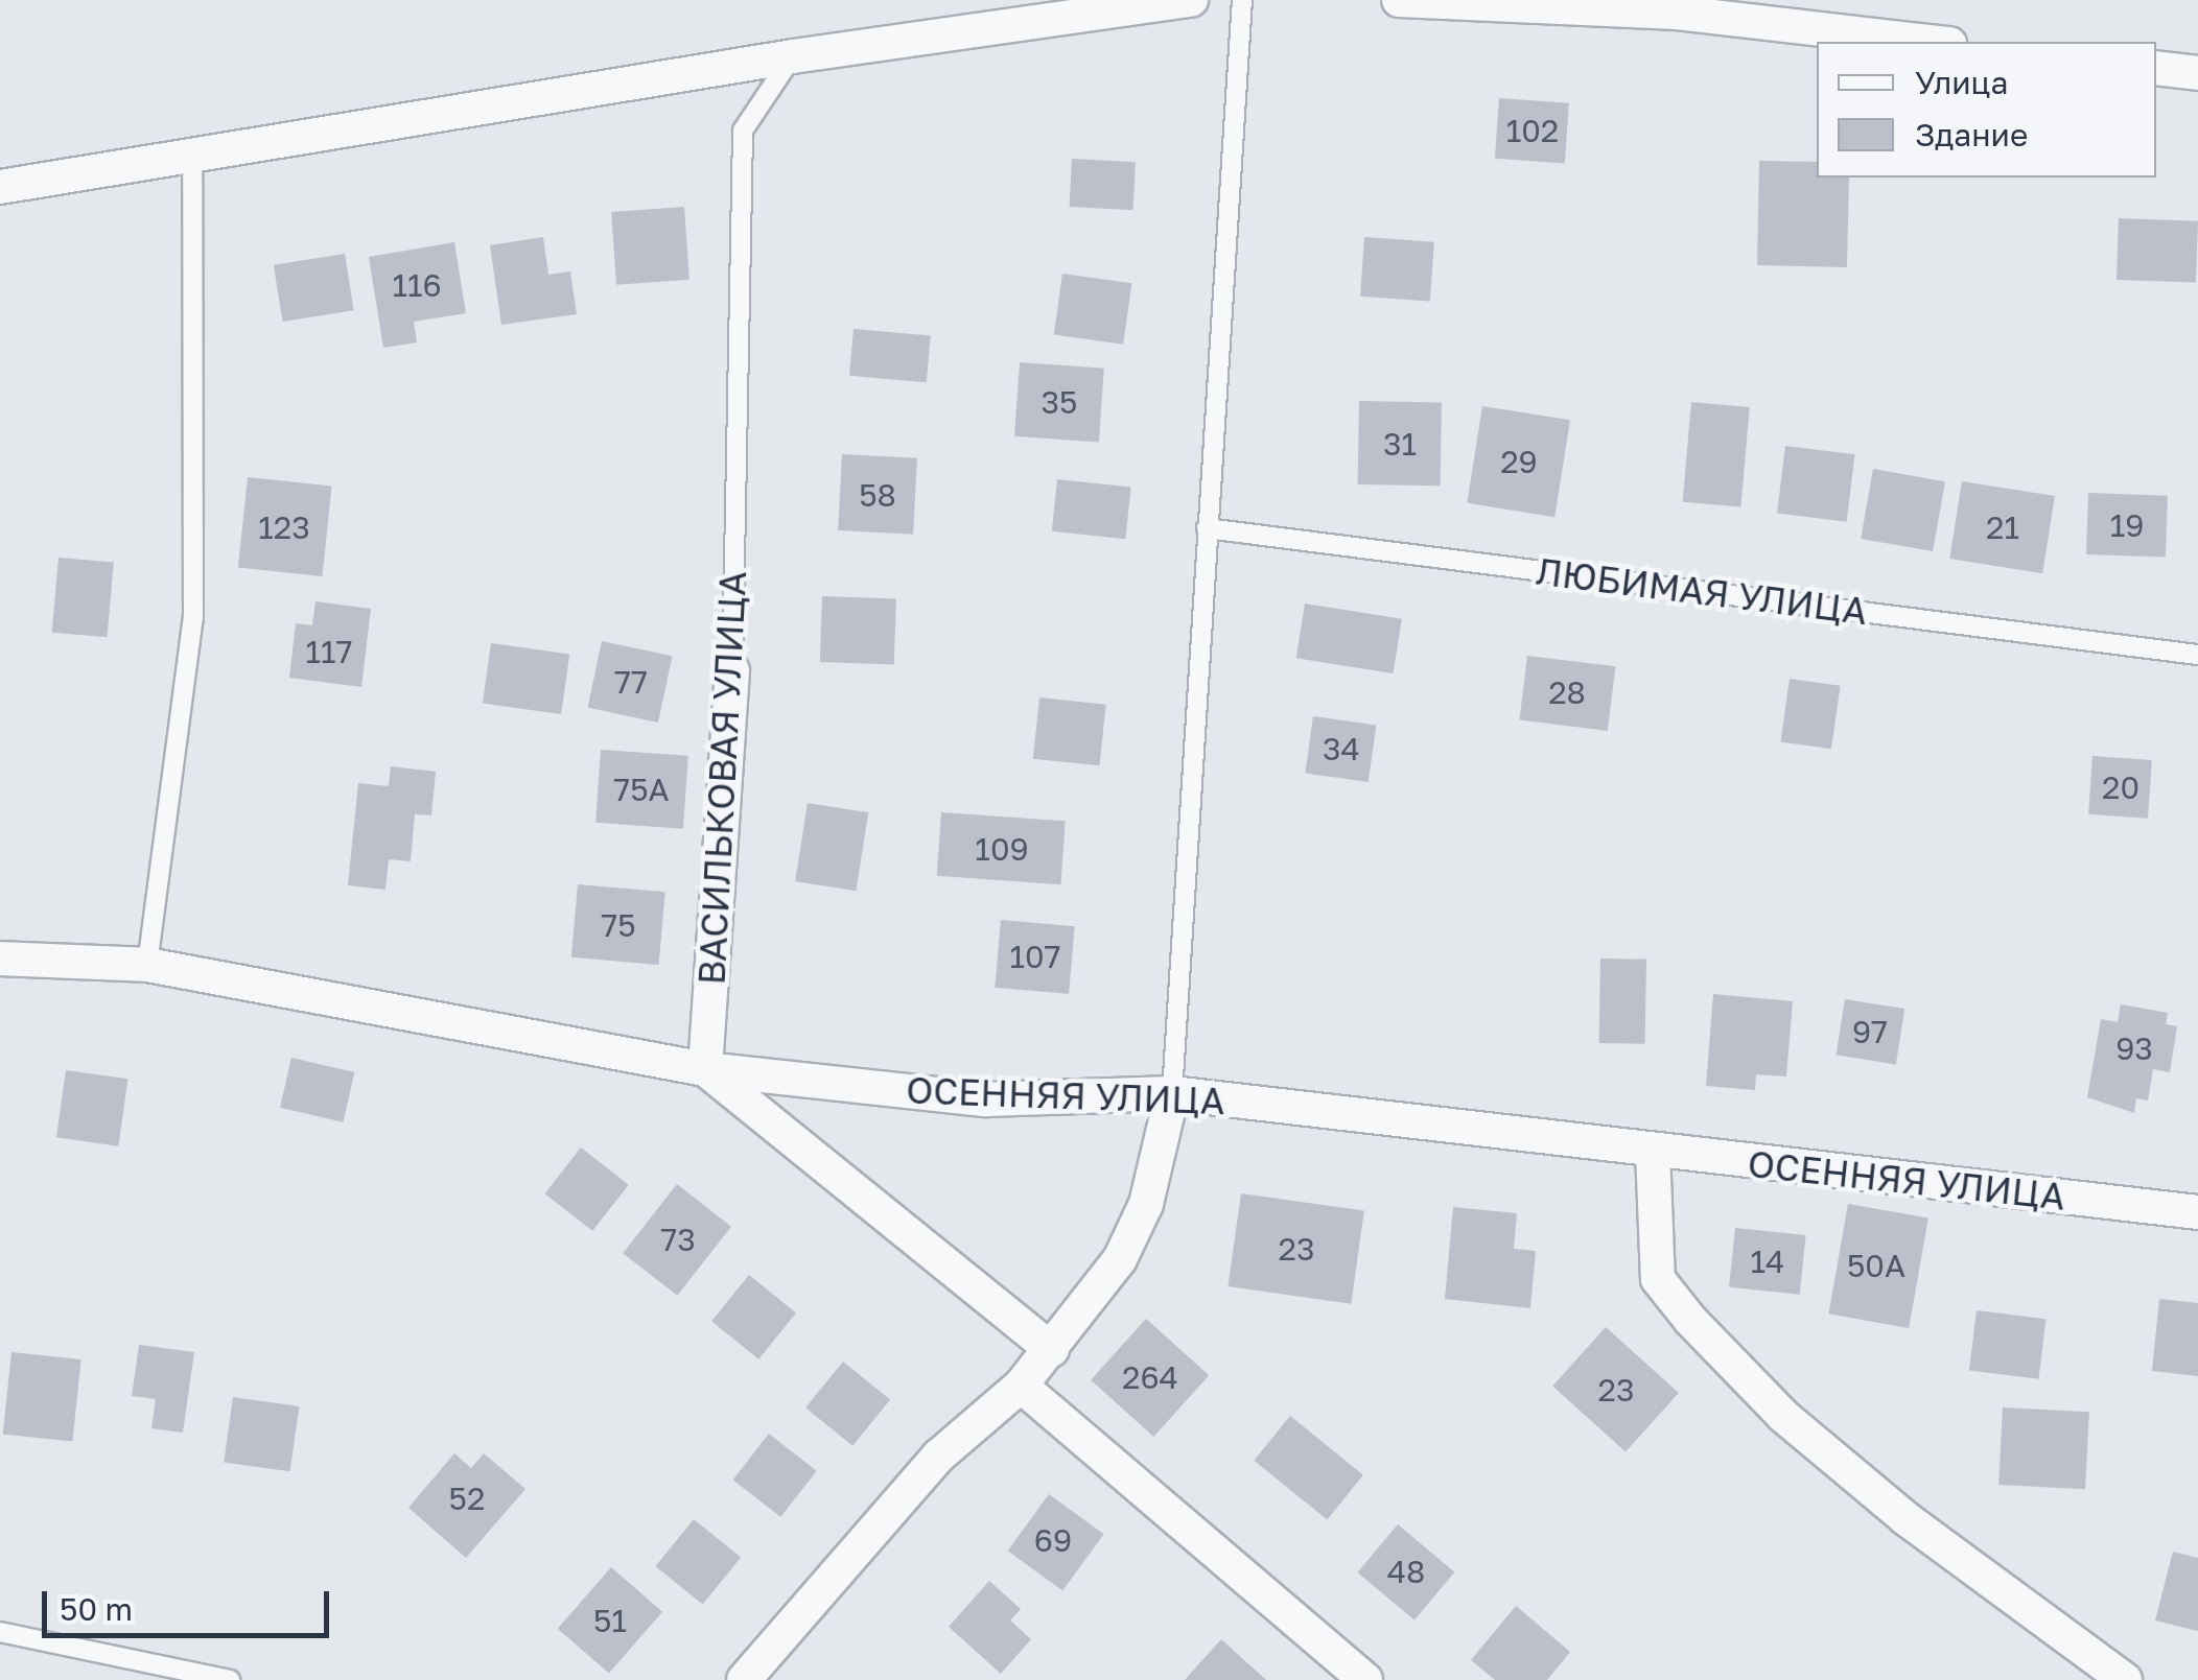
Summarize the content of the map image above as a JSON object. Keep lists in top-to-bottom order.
{
  "streets": {
    "street": ["ВАСИЛЬКОВАЯ УЛИЦА", "ОСЕННЯЯ УЛИЦА"],
    "lane": ["ЛЮБИМАЯ УЛИЦА"]
  },
  "crossings": [
    ["ВАСИЛЬКОВАЯ УЛИЦА", "ОСЕННЯЯ УЛИЦА"]
  ],
  "house_numbers": [
    "102",
    "116",
    "35",
    "31",
    "29",
    "58",
    "19",
    "123",
    "21",
    "117",
    "77",
    "28",
    "34",
    "20",
    "75А",
    "109",
    "75",
    "107",
    "97",
    "93",
    "73",
    "23",
    "14",
    "50А",
    "264",
    "23",
    "52",
    "69",
    "48",
    "51"
  ],
  "legend": ["Улица", "Здание"],
  "scale_bar": "50 m"
}
